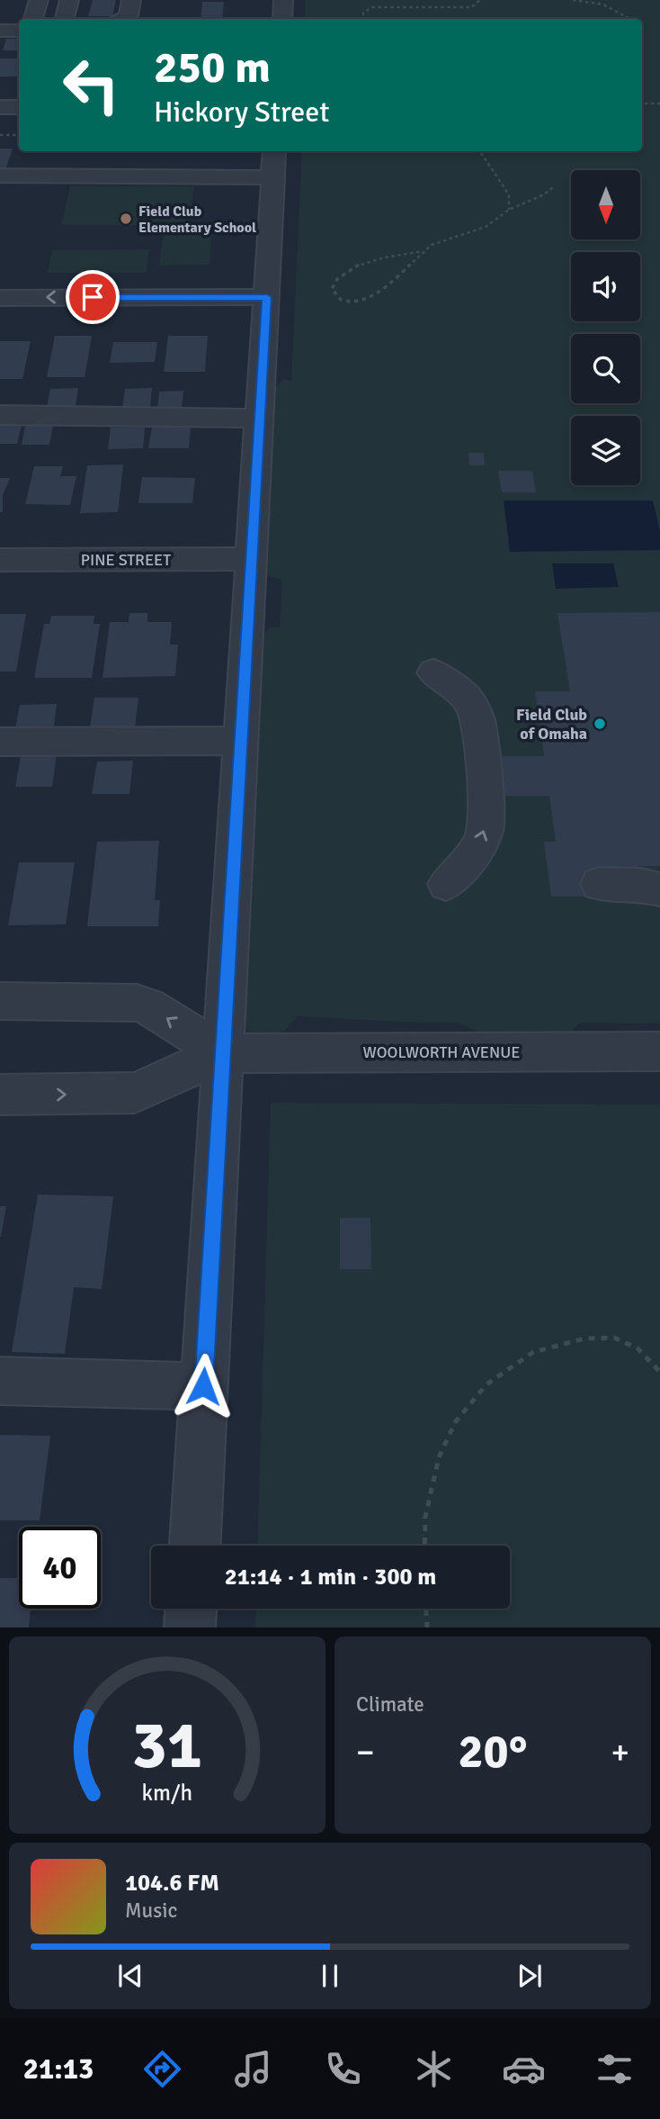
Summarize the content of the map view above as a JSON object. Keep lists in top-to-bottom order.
{
  "streets": {
    "street": ["PINE STREET", "WOOLWORTH AVENUE"]
  },
  "places": ["Field Club Elementary School", "Field Club of Omaha"],
  "north": "bottom",
  "page": {
    "turn": ["250 m", "Hickory Street"],
    "limit": "40",
    "trip": "21:14 · 1 min · 300 m",
    "tile": "Climate",
    "heat": ["−", "20°", "+"],
    "song": ["104.6 FM", "Music"],
    "tabs": "21:13",
    "gauge": ["31", "km/h"]
  }
}
